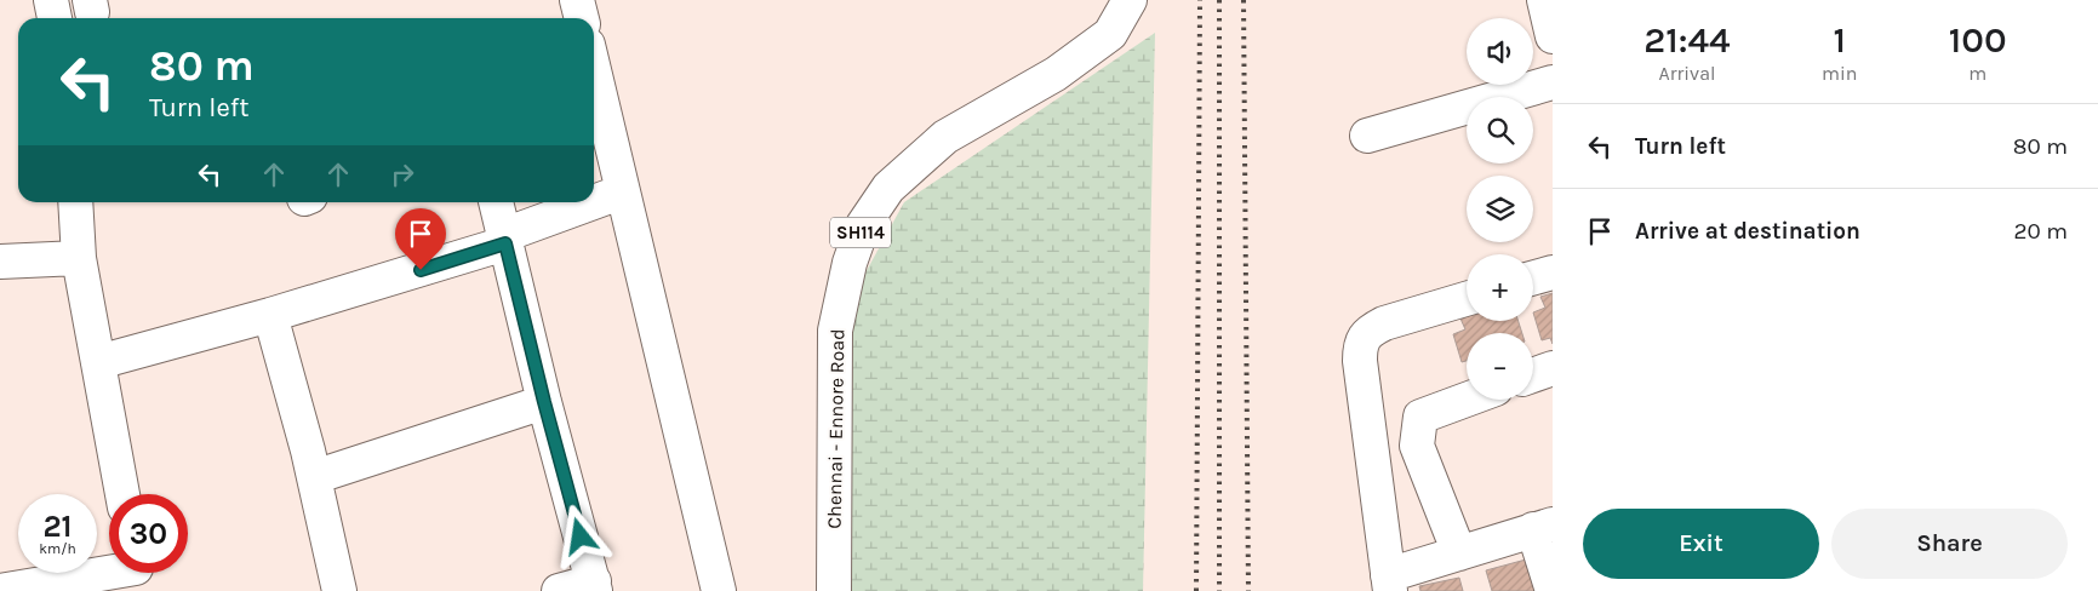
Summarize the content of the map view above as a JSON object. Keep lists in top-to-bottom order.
{
  "streets": {
    "street": ["SH114", "Chennai - Ennore Road"]
  },
  "page": {
    "eta": [
      "21:44",
      "Arrival",
      "1",
      "min",
      "100",
      "m"
    ],
    "map_buttons": ["+", "−"],
    "turn": ["80 m", "Turn left"],
    "list": [
      {
        "name": "Turn left",
        "value": "80 m"
      },
      {
        "name": "Arrive at destination",
        "value": "20 m"
      }
    ],
    "speed": "21 km/h",
    "limit": "30",
    "buttons": ["Exit", "Share"]
  }
}
